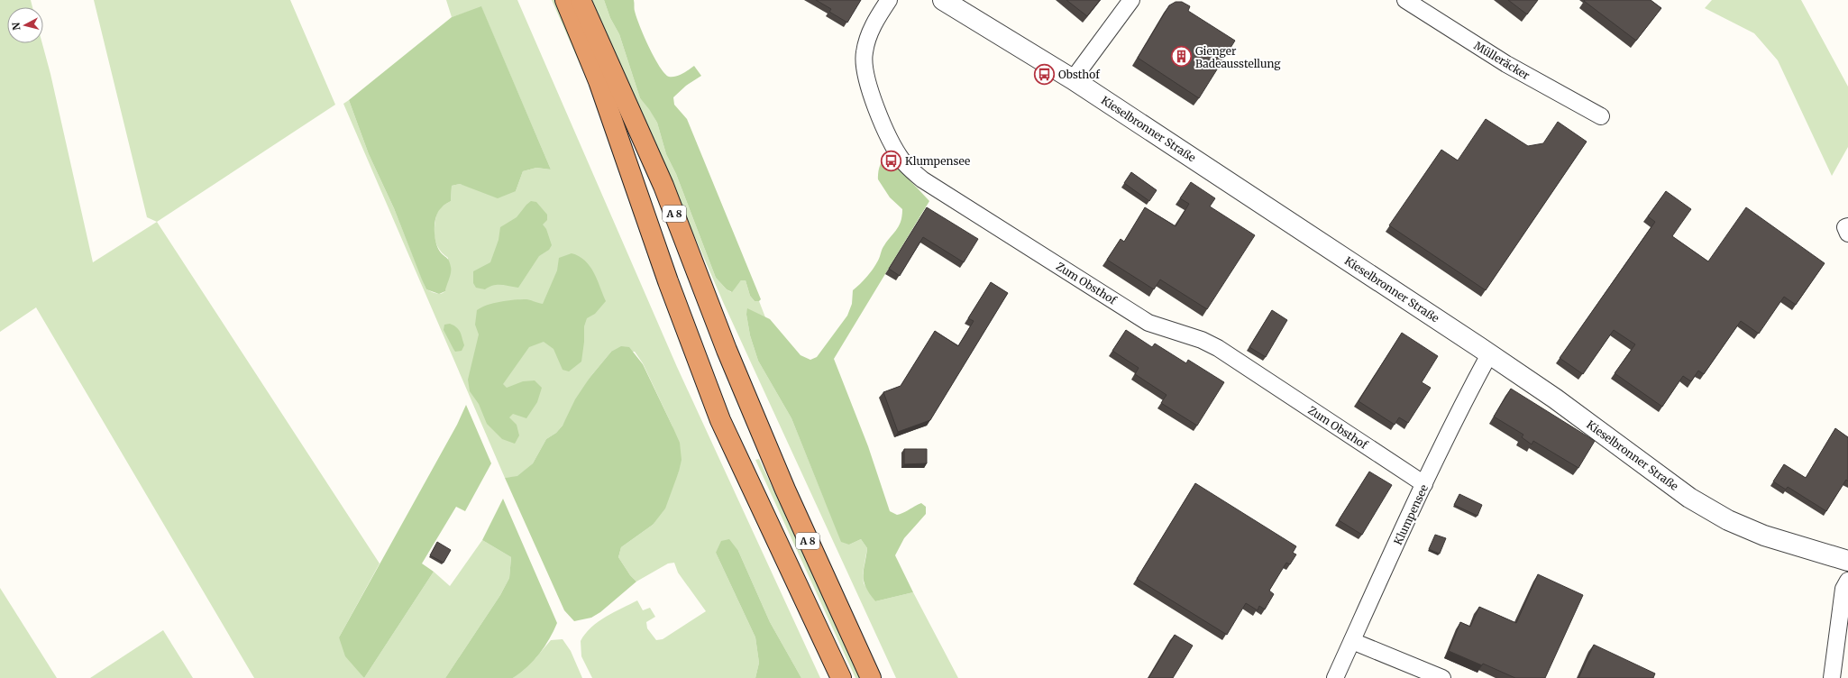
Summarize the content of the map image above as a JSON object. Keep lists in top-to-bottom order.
{
  "streets": {
    "highway": ["A 8"],
    "street": [
      "Mülleräcker",
      "Kieselbronner Straße",
      "Zum Obsthof",
      "Klumpensee"
    ]
  },
  "crossings": [
    ["Kieselbronner Straße", "Klumpensee"],
    ["Zum Obsthof", "Klumpensee"]
  ],
  "places": {
    "building": ["Gienger Badeausstellung"],
    "bus stop": ["Obsthof", "Klumpensee"]
  },
  "north": "left"
}
